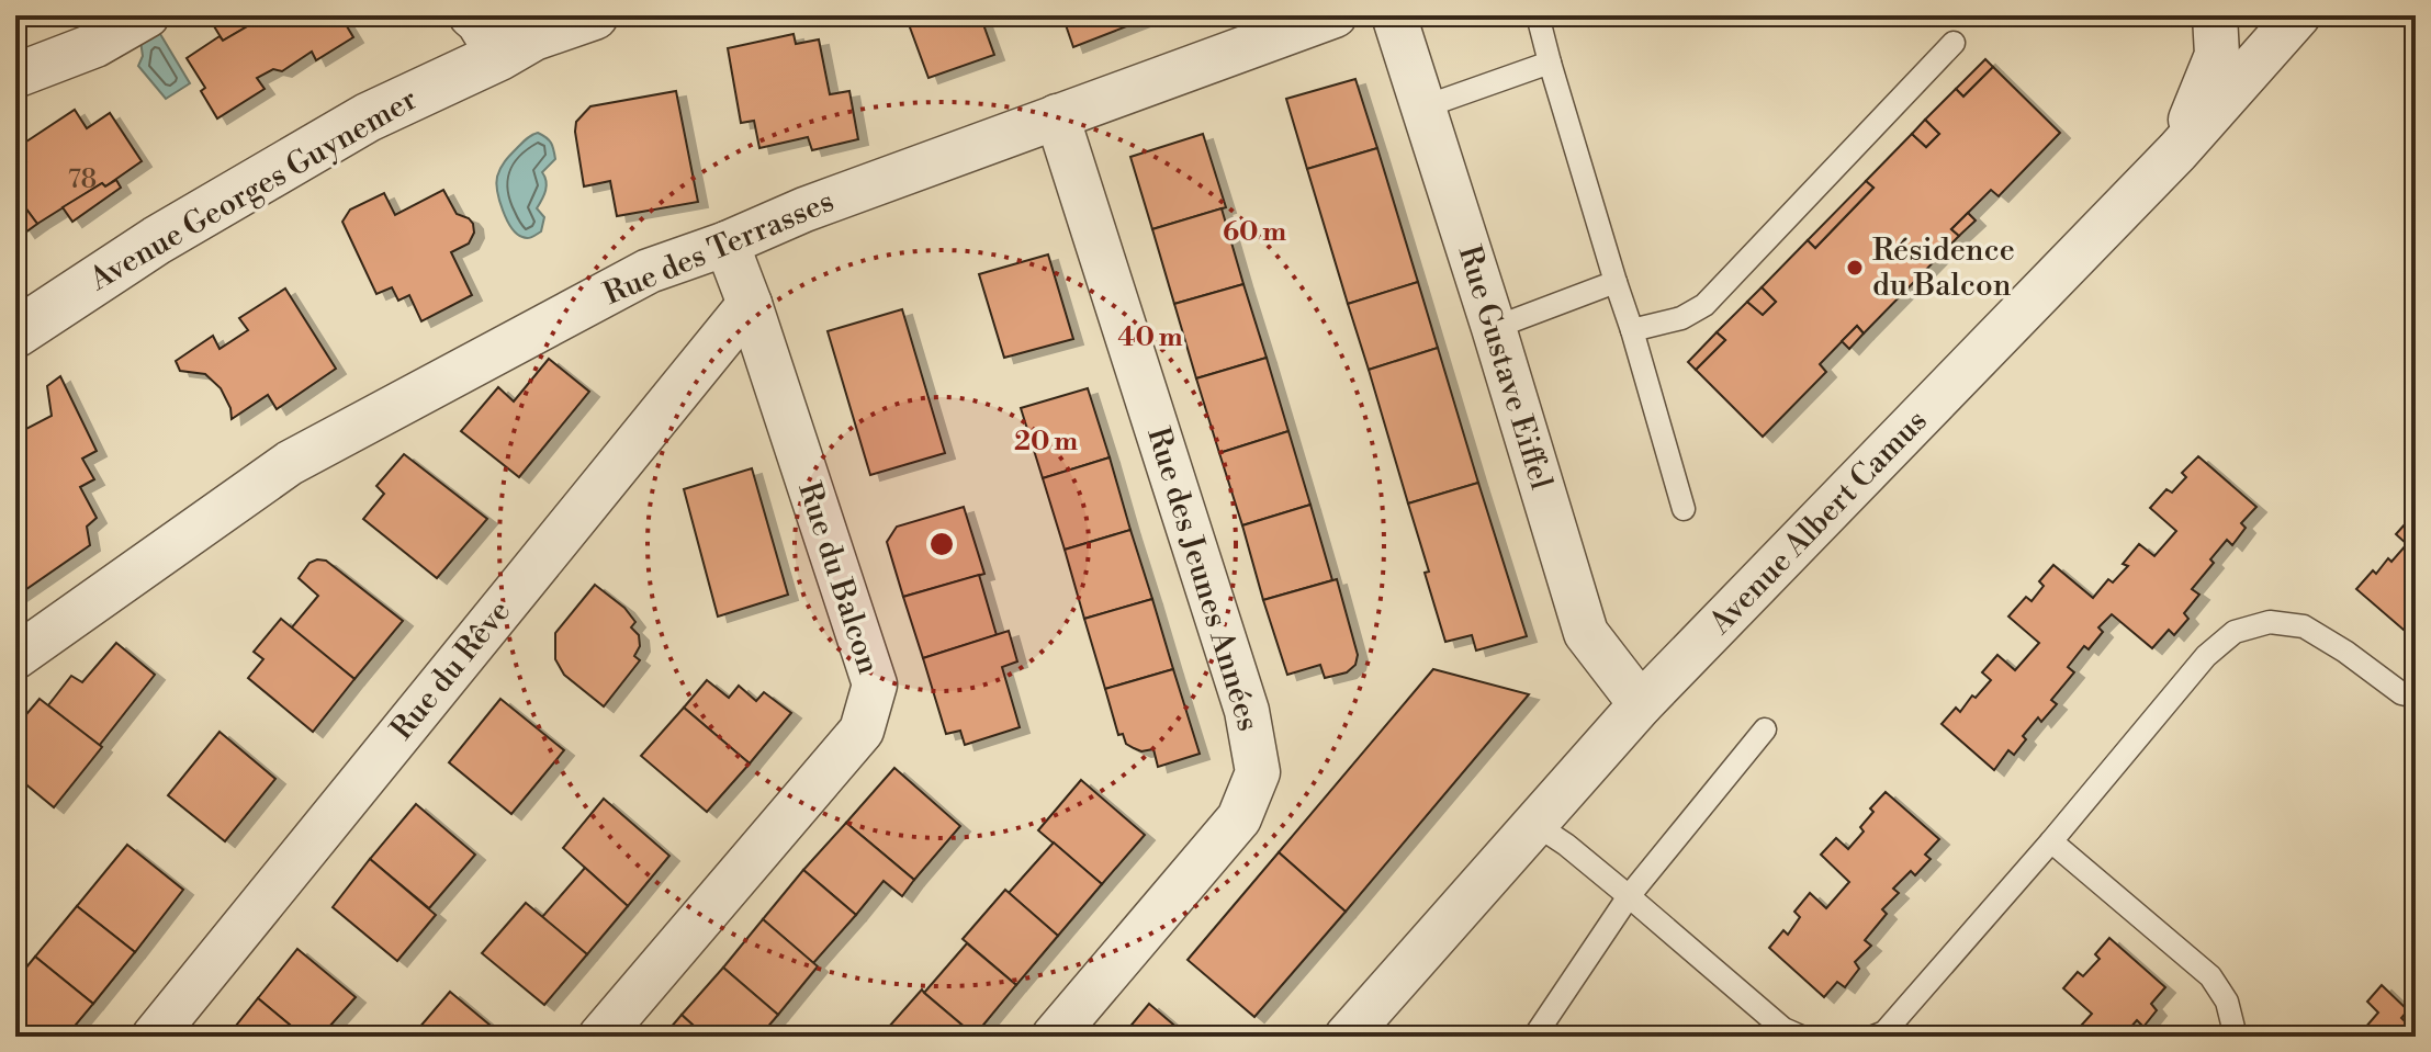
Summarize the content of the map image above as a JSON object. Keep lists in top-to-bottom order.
{
  "streets": {
    "street": [
      "Avenue Georges Guynemer",
      "Rue des Terrasses",
      "Rue Gustave Eiffel",
      "Avenue Albert Camus",
      "Rue du Balcon",
      "Rue des Jeunes Années",
      "Rue du Rêve"
    ]
  },
  "crossings": [
    ["Rue des Terrasses", "Rue du Balcon"],
    ["Rue des Terrasses", "Rue des Jeunes Années"],
    ["Rue Gustave Eiffel", "Avenue Albert Camus"],
    ["Rue du Balcon", "Rue du Rêve"]
  ],
  "places": ["Résidence du Balcon"],
  "house_numbers": ["78"],
  "rings": ["60 m", "40 m", "20 m"]
}
